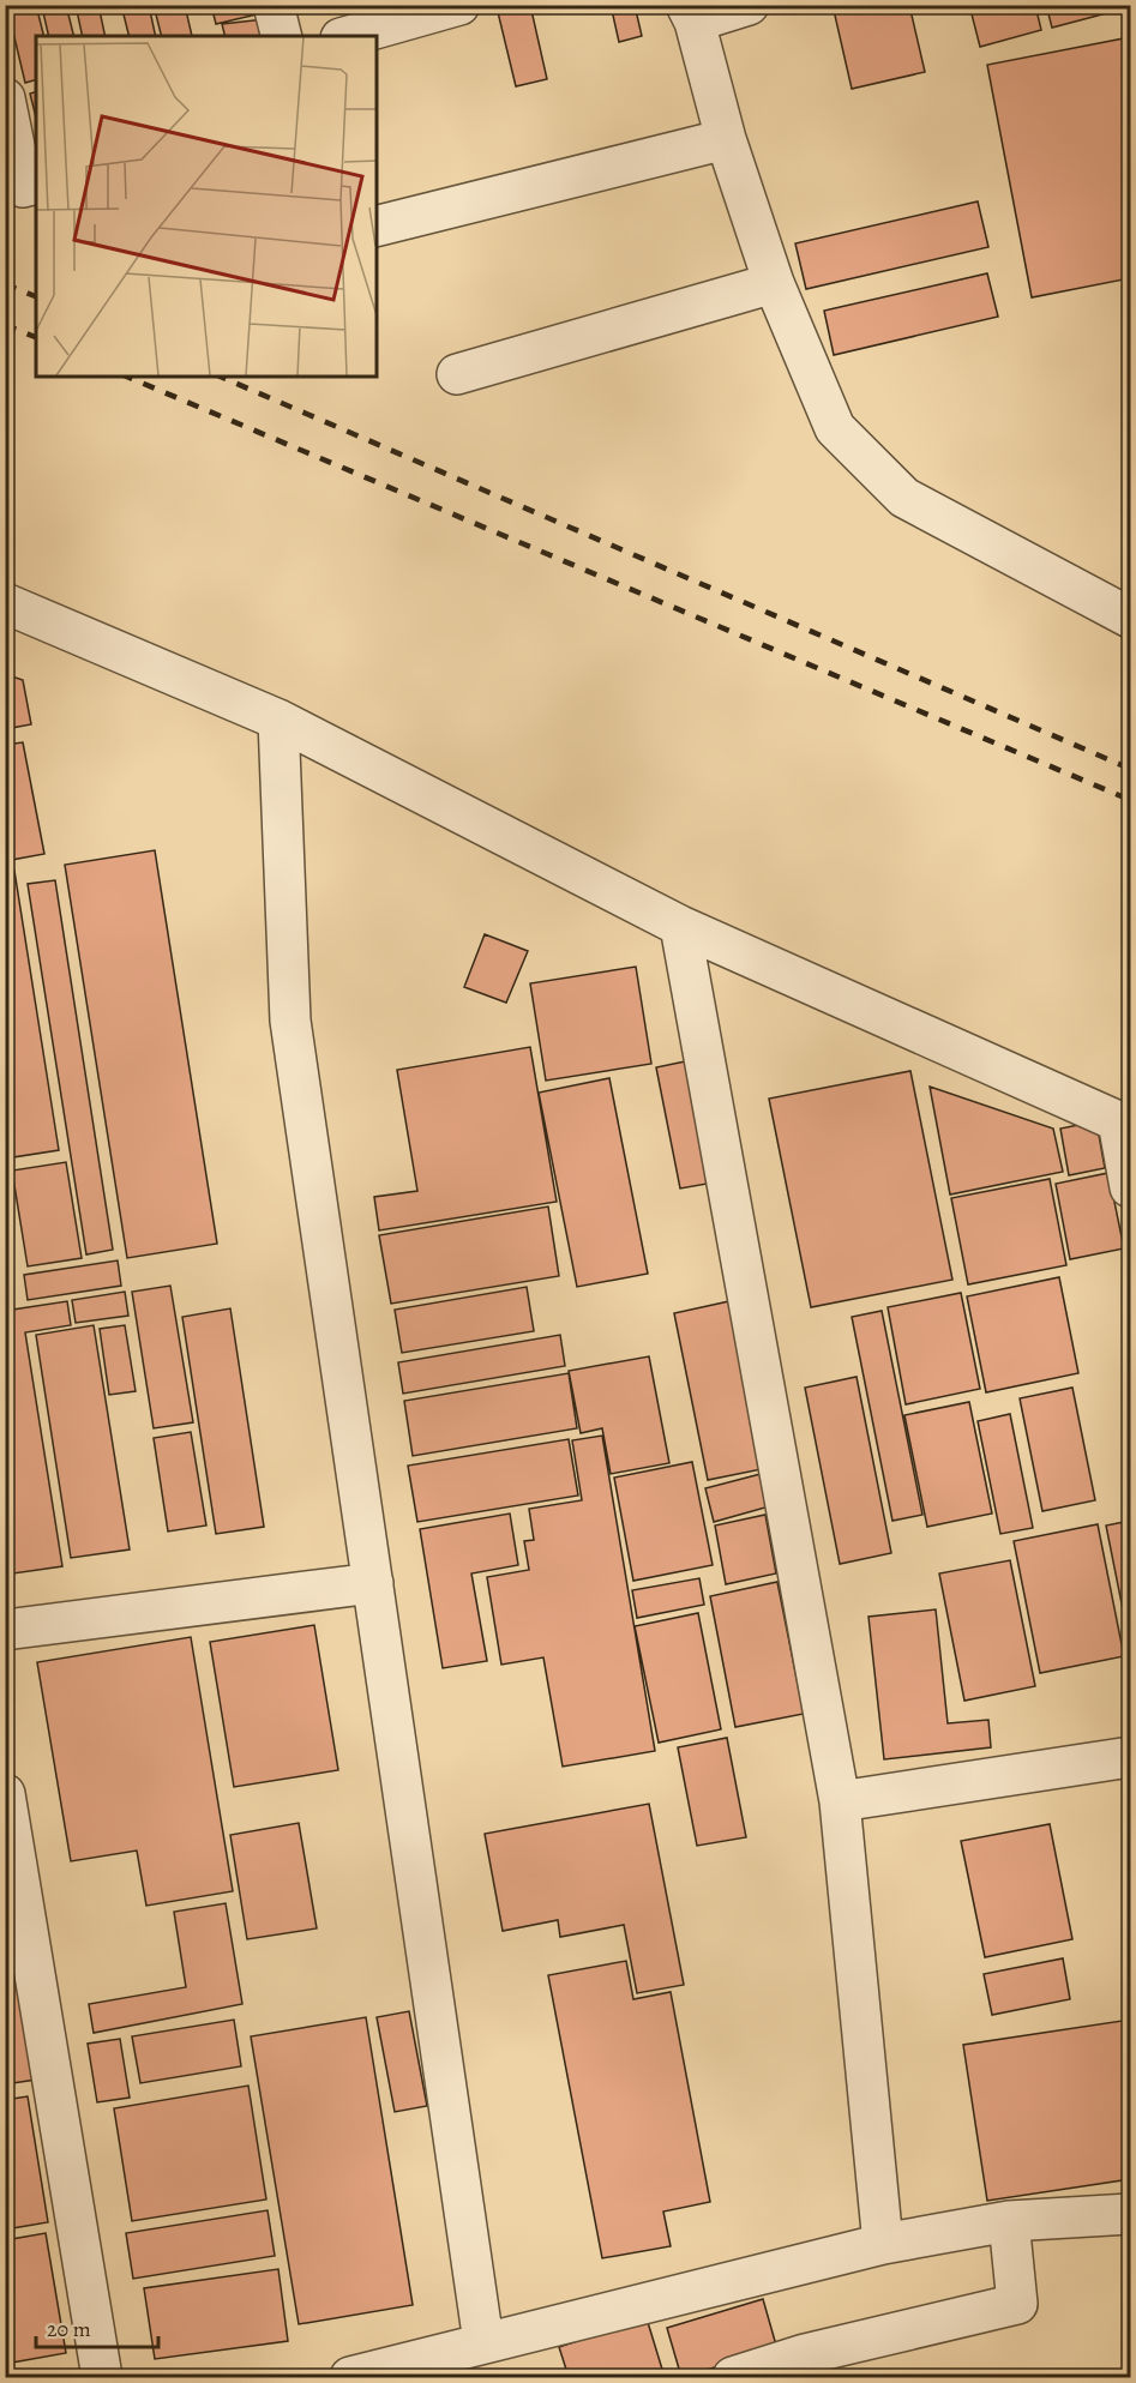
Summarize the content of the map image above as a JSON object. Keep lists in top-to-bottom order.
{
  "scale_bar": "20 m"
}
